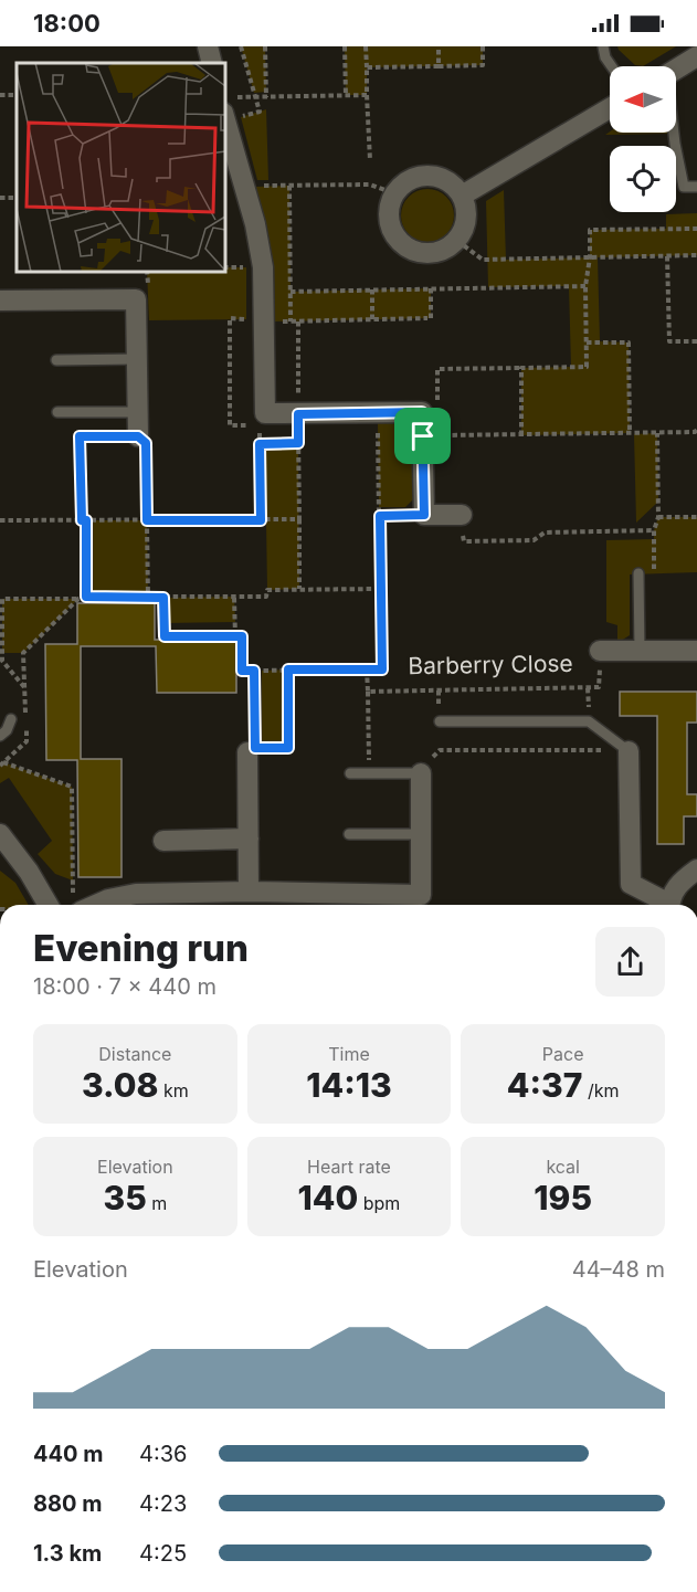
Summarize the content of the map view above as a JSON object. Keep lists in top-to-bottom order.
{
  "streets": {
    "path": ["Barberry Close"]
  },
  "north": "left",
  "page": {
    "status": "18:00",
    "heading": ["Evening run", "18:00 · 7 × 440 m"],
    "stats": [
      ["Distance", "3.08 km"],
      ["Time", "14:13"],
      ["Pace", "4:37 /km"],
      ["Elevation", "35 m"],
      ["Heart rate", "140 bpm"],
      ["kcal", "195"]
    ],
    "chart": ["Elevation", "44–48 m"],
    "list": [
      {
        "name": "440 m",
        "note": "4:36"
      },
      {
        "name": "880 m",
        "note": "4:23"
      },
      {
        "name": "1.3 km",
        "note": "4:25"
      }
    ]
  }
}
